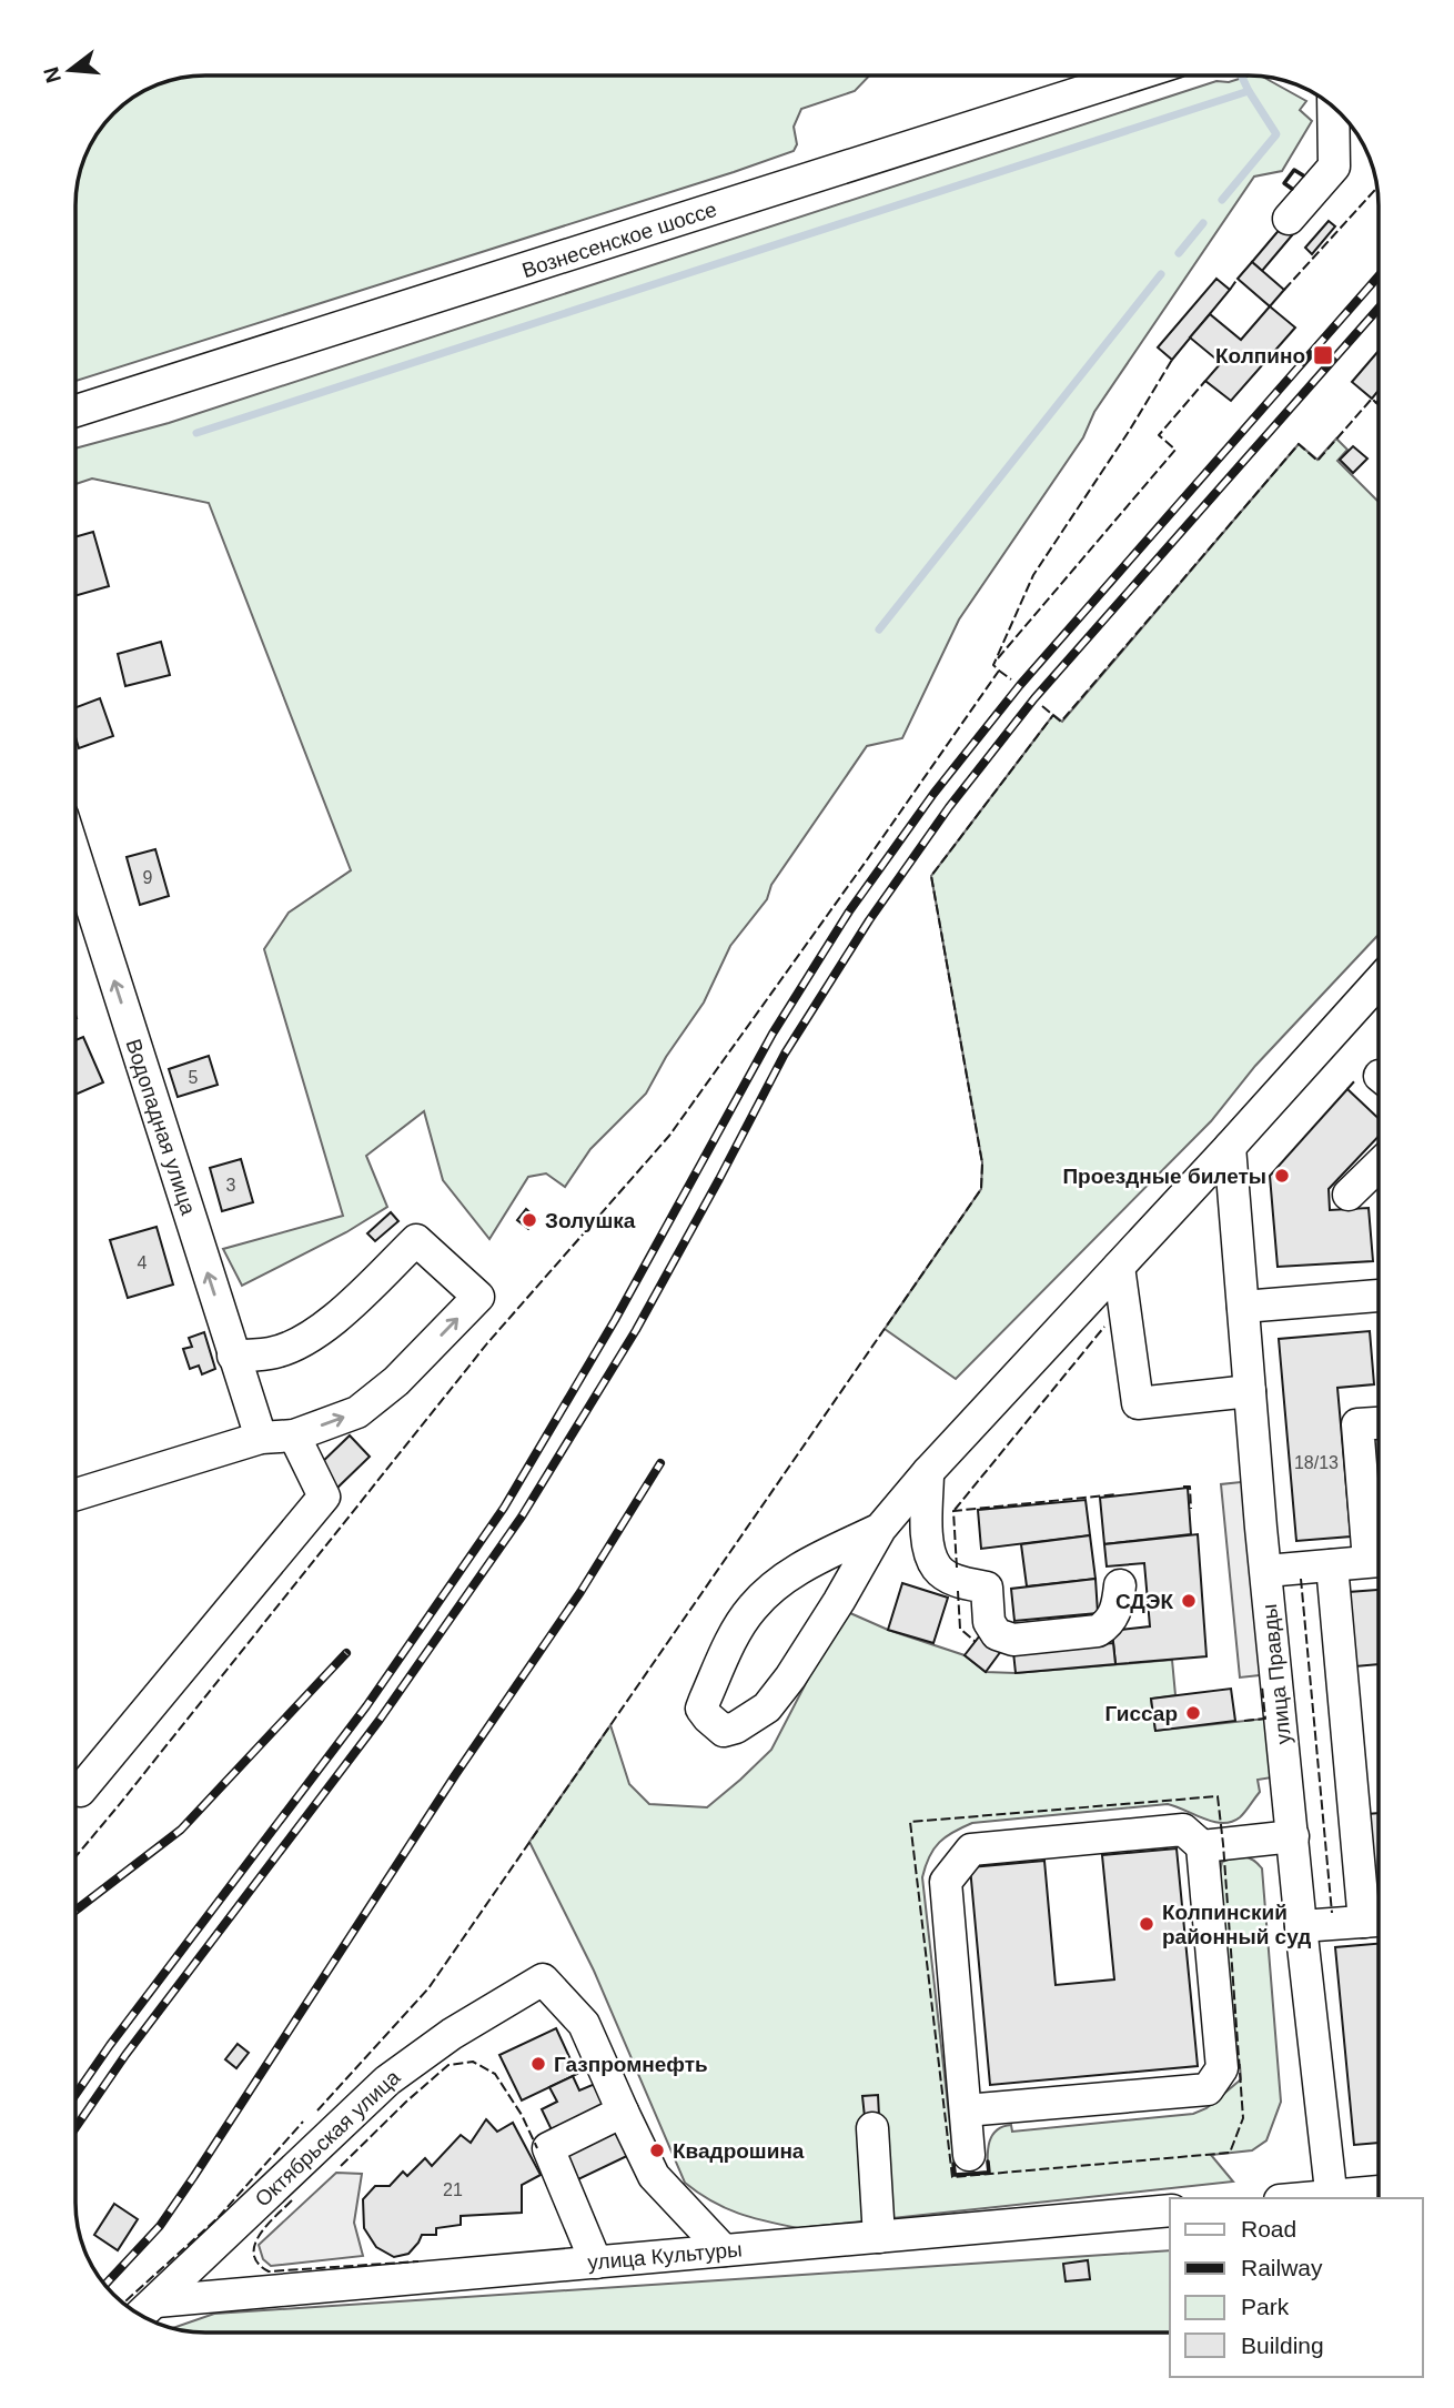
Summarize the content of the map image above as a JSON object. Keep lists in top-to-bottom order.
{
  "streets": {
    "street": [
      "Вознесенское шоссе",
      "Водопадная улица",
      "улица Правды",
      "Октябрьская улица",
      "улица Культуры"
    ]
  },
  "crossings": [
    ["Октябрьская улица", "улица Культуры"]
  ],
  "one_way": ["Водопадная улица"],
  "places": {
    "transit": ["Колпино"],
    "other": [
      "Проездные билеты",
      "Золушка",
      "СДЭК",
      "Гиссар",
      "Колпинский районный суд",
      "Газпромнефть",
      "Квадрошина"
    ]
  },
  "house_numbers": [
    "9",
    "5",
    "3",
    "4",
    "18/13",
    "21"
  ],
  "legend": [
    "Road",
    "Railway",
    "Park",
    "Building"
  ],
  "north": "left"
}
